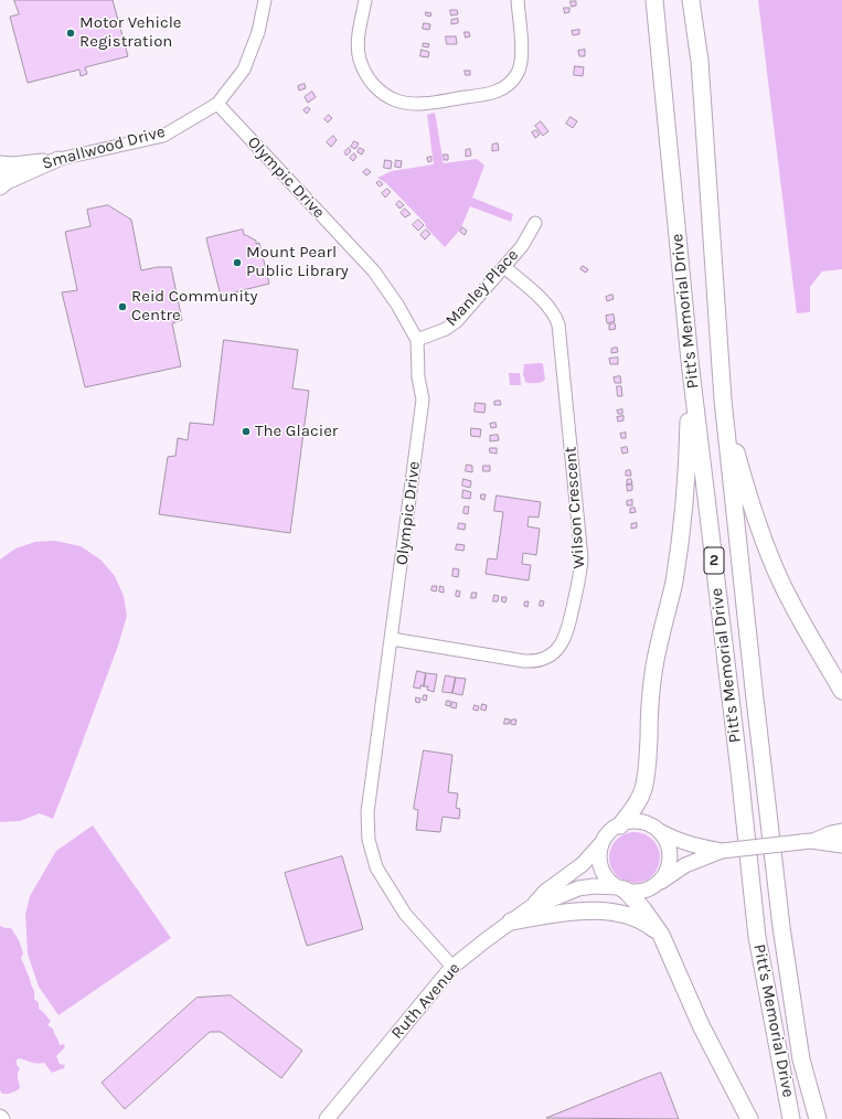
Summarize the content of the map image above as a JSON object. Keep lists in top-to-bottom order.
{
  "streets": {
    "highway": ["Pitt's Memorial Drive", "2"],
    "main road": ["Ruth Avenue"],
    "street": [
      "Smallwood Drive",
      "Olympic Drive",
      "Manley Place",
      "Wilson Crescent"
    ]
  },
  "crossings": [
    ["Smallwood Drive", "Olympic Drive"],
    ["Olympic Drive", "Manley Place"],
    ["Olympic Drive", "Wilson Crescent"],
    ["Olympic Drive", "Ruth Avenue"],
    ["Manley Place", "Wilson Crescent"]
  ],
  "places": [
    "Motor Vehicle Registration",
    "Mount Pearl Public Library",
    "Reid Community Centre",
    "The Glacier"
  ]
}
